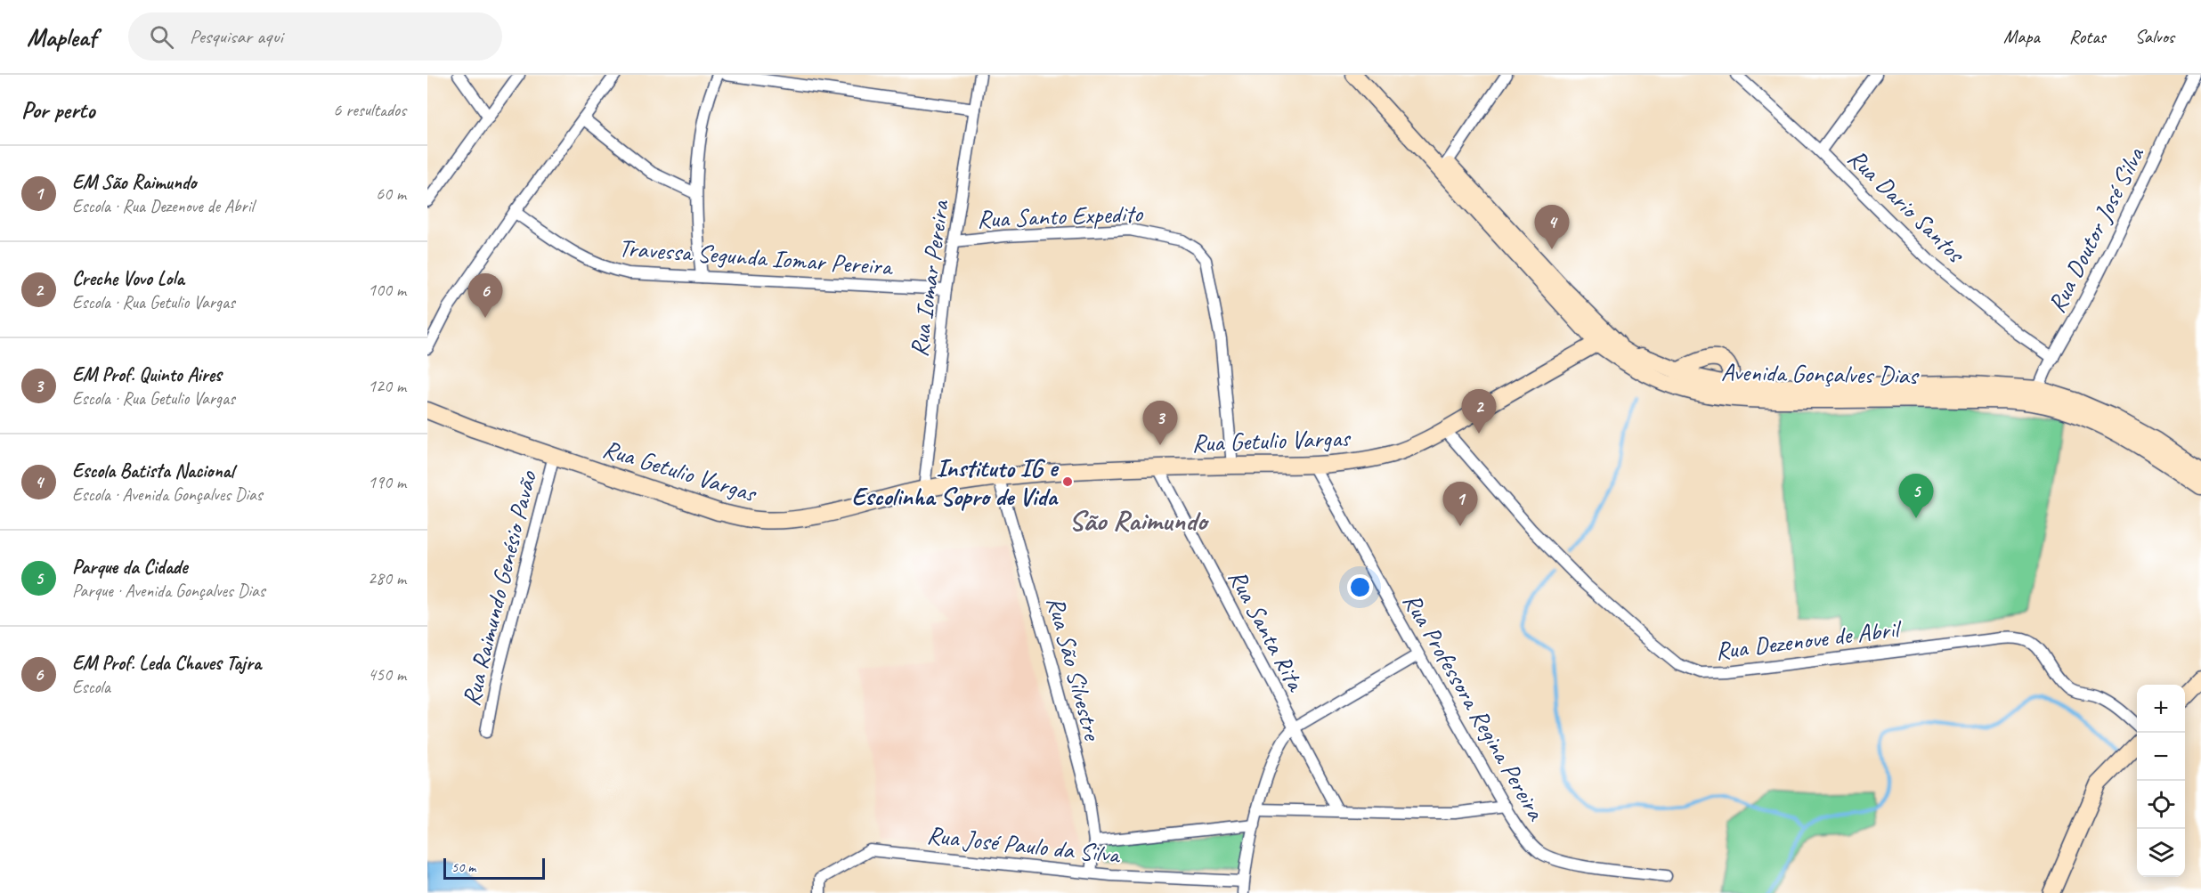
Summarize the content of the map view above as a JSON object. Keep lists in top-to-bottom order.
{
  "streets": {
    "main road": ["Avenida Gonçalves Dias", "Rua Getulio Vargas"],
    "street": [
      "Rua Dario Santos",
      "Rua Santo Expedito",
      "Rua Doutor José Silva",
      "Travessa Segunda Iomar Pereira",
      "Rua Iomar Pereira",
      "Rua Raimundo Genésio Pavão",
      "Rua Santa Rita",
      "Rua Dezenove de Abril",
      "Rua São Silvestre",
      "Rua Professora Regina Pereira",
      "Rua José Paulo da Silva"
    ]
  },
  "crossings": [
    ["Rua Dario Santos", "Rua Doutor José Silva"],
    ["Rua Santo Expedito", "Rua Iomar Pereira"],
    ["Rua Santo Expedito", "Rua Getulio Vargas"],
    ["Rua Doutor José Silva", "Avenida Gonçalves Dias"],
    ["Travessa Segunda Iomar Pereira", "Rua Iomar Pereira"],
    ["Rua Iomar Pereira", "Rua Getulio Vargas"],
    ["Avenida Gonçalves Dias", "Rua Getulio Vargas"],
    ["Rua Getulio Vargas", "Rua Raimundo Genésio Pavão"],
    ["Rua Getulio Vargas", "Rua Santa Rita"],
    ["Rua Getulio Vargas", "Rua Dezenove de Abril"],
    ["Rua Getulio Vargas", "Rua São Silvestre"],
    ["Rua Getulio Vargas", "Rua Professora Regina Pereira"],
    ["Rua São Silvestre", "Rua José Paulo da Silva"]
  ],
  "districts": ["São Raimundo"],
  "places": ["Instituto IG e Escolinha Sopro de Vida"],
  "scale_bar": "50 m",
  "page": {
    "header": "Mapleaf",
    "search": "Pesquisar aqui",
    "nav": ["Mapa", "Rotas", "Salvos"],
    "heading": ["Por perto", "6 resultados"],
    "list": [
      {
        "mark": "1",
        "name": "EM São Raimundo",
        "note": "Escola · Rua Dezenove de Abril",
        "value": "60 m"
      },
      {
        "mark": "2",
        "name": "Creche Vovo Lola",
        "note": "Escola · Rua Getulio Vargas",
        "value": "100 m"
      },
      {
        "mark": "3",
        "name": "EM Prof. Quinto Aires",
        "note": "Escola · Rua Getulio Vargas",
        "value": "120 m"
      },
      {
        "mark": "4",
        "name": "Escola Batista Nacional",
        "note": "Escola · Avenida Gonçalves Dias",
        "value": "190 m"
      },
      {
        "mark": "5",
        "name": "Parque da Cidade",
        "note": "Parque · Avenida Gonçalves Dias",
        "value": "280 m"
      },
      {
        "mark": "6",
        "name": "EM Prof. Leda Chaves Tajra",
        "note": "Escola",
        "value": "450 m"
      }
    ],
    "pins": [
      "4",
      "6",
      "2",
      "3",
      "5",
      "1"
    ],
    "map_buttons": ["+", "−"],
    "scale": "50 m"
  }
}
